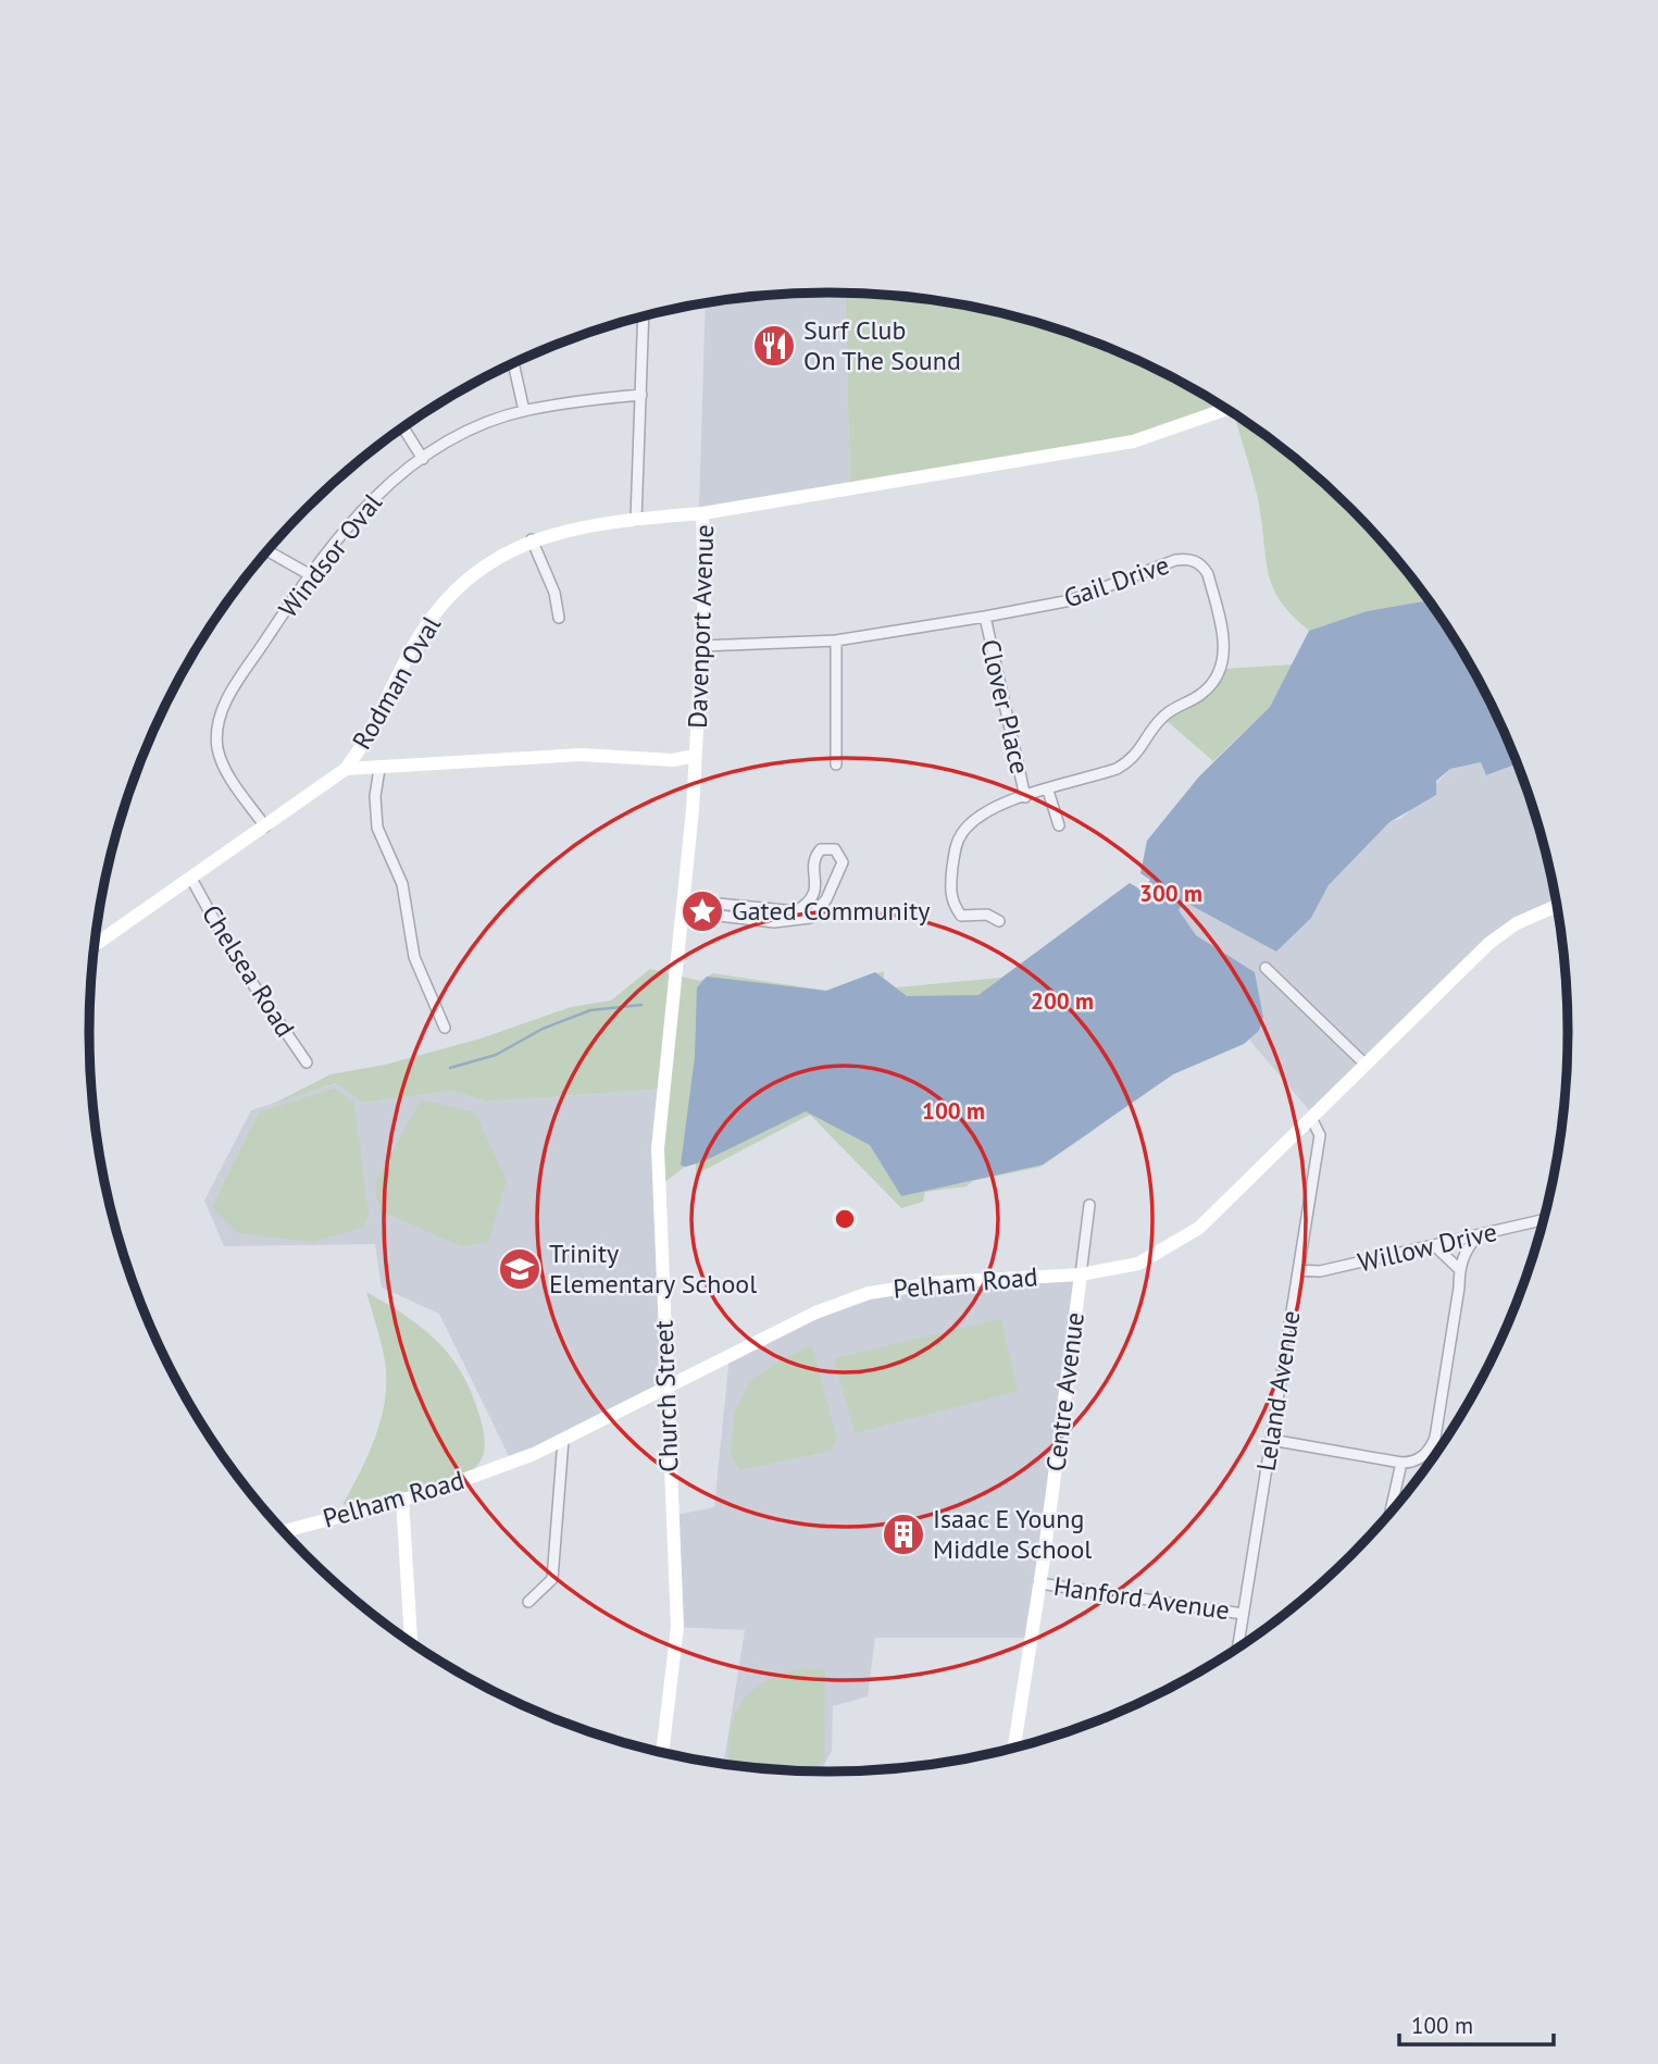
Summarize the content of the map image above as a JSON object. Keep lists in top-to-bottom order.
{
  "streets": {
    "street": [
      "Windsor Oval",
      "Gail Drive",
      "Davenport Avenue",
      "Rodman Oval",
      "Clover Place",
      "Chelsea Road",
      "Willow Drive",
      "Pelham Road",
      "Leland Avenue",
      "Centre Avenue",
      "Church Street",
      "Hanford Avenue"
    ]
  },
  "crossings": [
    ["Gail Drive", "Davenport Avenue"],
    ["Gail Drive", "Clover Place"],
    ["Davenport Avenue", "Rodman Oval"],
    ["Davenport Avenue", "Church Street"],
    ["Willow Drive", "Leland Avenue"],
    ["Pelham Road", "Leland Avenue"],
    ["Pelham Road", "Centre Avenue"],
    ["Pelham Road", "Church Street"],
    ["Leland Avenue", "Hanford Avenue"],
    ["Centre Avenue", "Hanford Avenue"]
  ],
  "places": {
    "restaurant": ["Surf Club On The Sound"],
    "place": ["Gated Community"],
    "school or university": ["Trinity Elementary School"],
    "building": ["Isaac E Young Middle School"]
  },
  "scale_bar": "100 m",
  "rings": ["300 m", "200 m", "100 m"]
}
